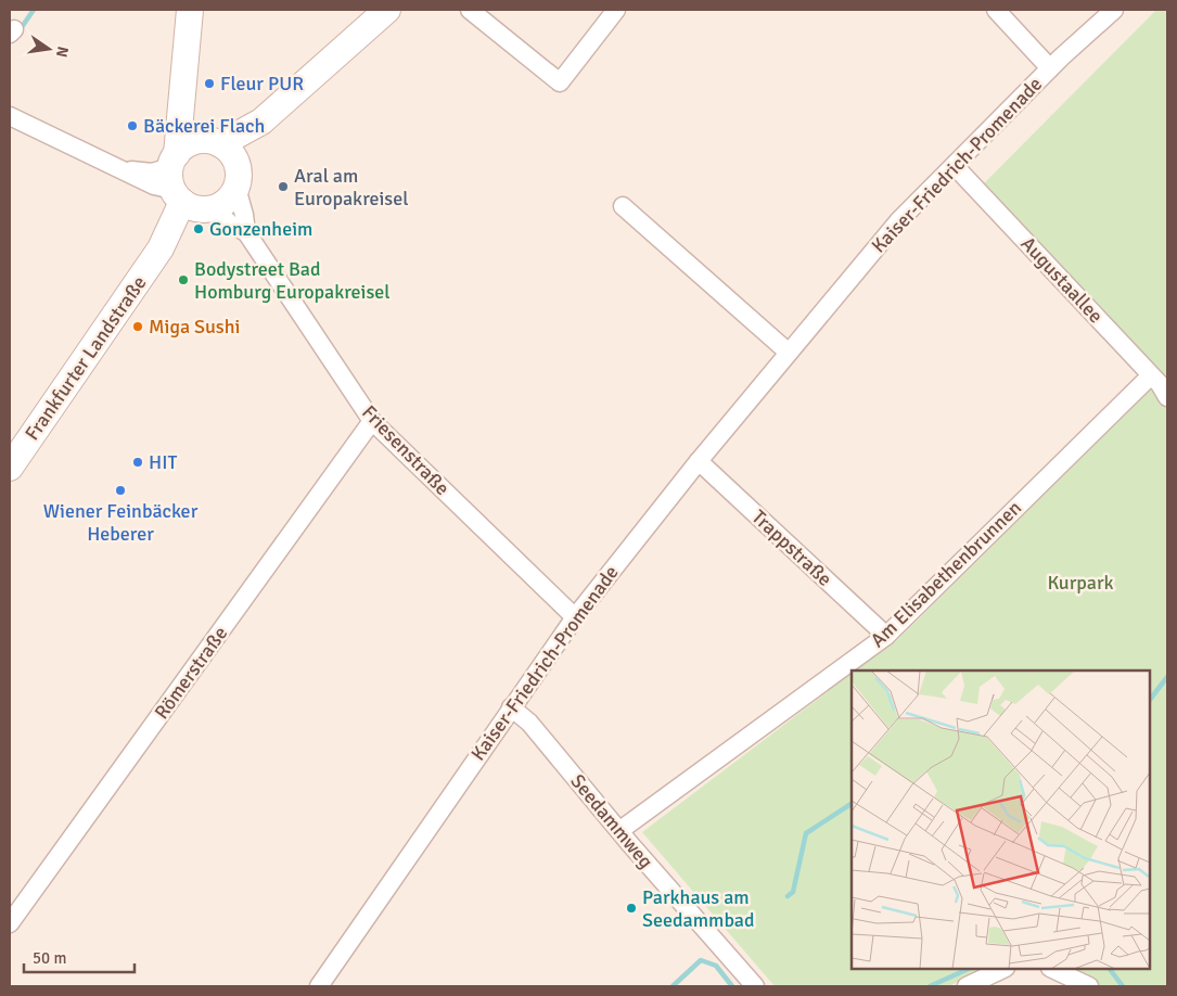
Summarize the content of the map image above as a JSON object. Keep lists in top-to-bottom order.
{
  "streets": {
    "street": [
      "Kaiser-Friedrich-Promenade",
      "Augustaallee",
      "Frankfurter Landstraße",
      "Friesenstraße",
      "Trappstraße",
      "Am Elisabethenbrunnen",
      "Römerstraße",
      "Seedammweg"
    ]
  },
  "crossings": [
    ["Kaiser-Friedrich-Promenade", "Augustaallee"],
    ["Kaiser-Friedrich-Promenade", "Friesenstraße"],
    ["Kaiser-Friedrich-Promenade", "Trappstraße"],
    ["Kaiser-Friedrich-Promenade", "Seedammweg"],
    ["Augustaallee", "Am Elisabethenbrunnen"],
    ["Frankfurter Landstraße", "Friesenstraße"],
    ["Friesenstraße", "Römerstraße"],
    ["Trappstraße", "Am Elisabethenbrunnen"],
    ["Am Elisabethenbrunnen", "Seedammweg"]
  ],
  "parks": ["Kurpark"],
  "places": [
    "Fleur PUR",
    "Bäckerei Flach",
    "Aral am Europakreisel",
    "Gonzenheim",
    "Bodystreet Bad Homburg Europakreisel",
    "Miga Sushi",
    "HIT",
    "Wiener Feinbäcker Heberer",
    "Parkhaus am Seedammbad"
  ],
  "scale_bar": "50 m",
  "north": "right"
}
